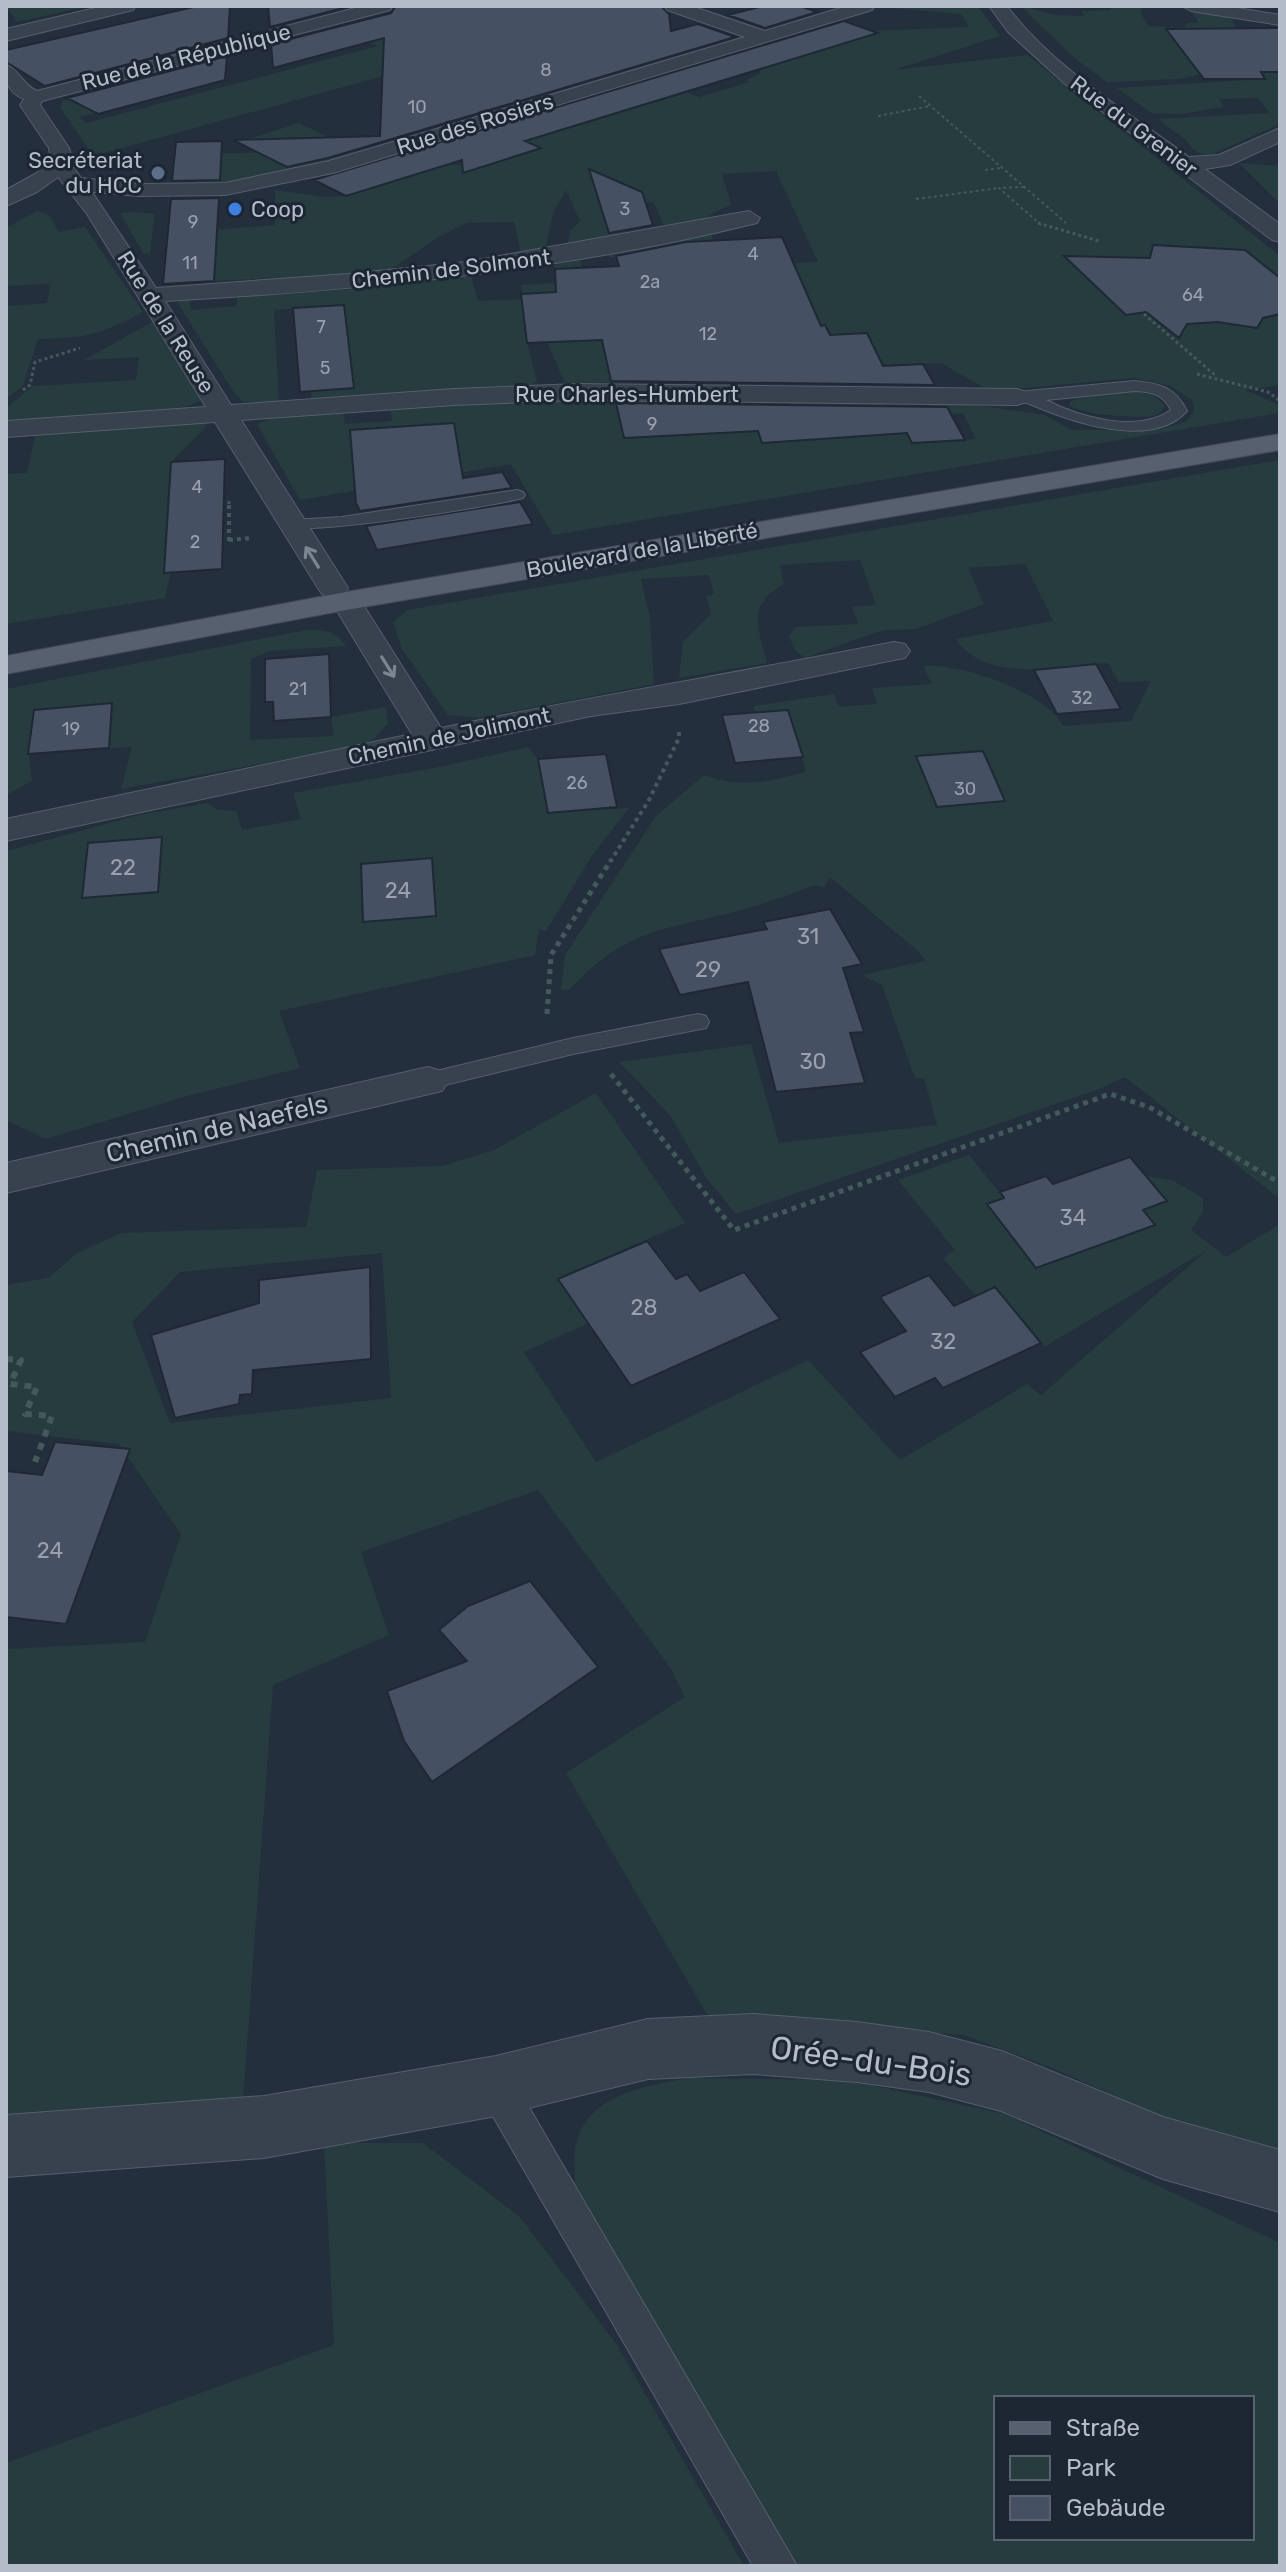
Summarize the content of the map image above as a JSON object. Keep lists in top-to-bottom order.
{
  "streets": {
    "main road": ["Boulevard de la Liberté"],
    "street": [
      "Rue de la République",
      "Rue des Rosiers",
      "Rue du Grenier",
      "Chemin de Solmont",
      "Rue de la Reuse",
      "Rue Charles-Humbert",
      "Chemin de Jolimont",
      "Chemin de Naefels",
      "Orée-du-Bois"
    ]
  },
  "crossings": [
    ["Rue des Rosiers", "Rue de la Reuse"],
    ["Chemin de Solmont", "Rue de la Reuse"],
    ["Rue de la Reuse", "Rue Charles-Humbert"],
    ["Rue de la Reuse", "Boulevard de la Liberté"],
    ["Rue de la Reuse", "Chemin de Jolimont"]
  ],
  "places": ["Secréteriat du HCC", "Coop"],
  "house_numbers": [
    "8",
    "10",
    "3",
    "9",
    "4",
    "11",
    "2a",
    "64",
    "7",
    "12",
    "5",
    "9",
    "4",
    "2",
    "21",
    "32",
    "28",
    "19",
    "26",
    "30",
    "22",
    "24",
    "31",
    "29",
    "30",
    "34",
    "28",
    "32",
    "24"
  ],
  "legend": ["Straße", "Park", "Gebäude"]
}
